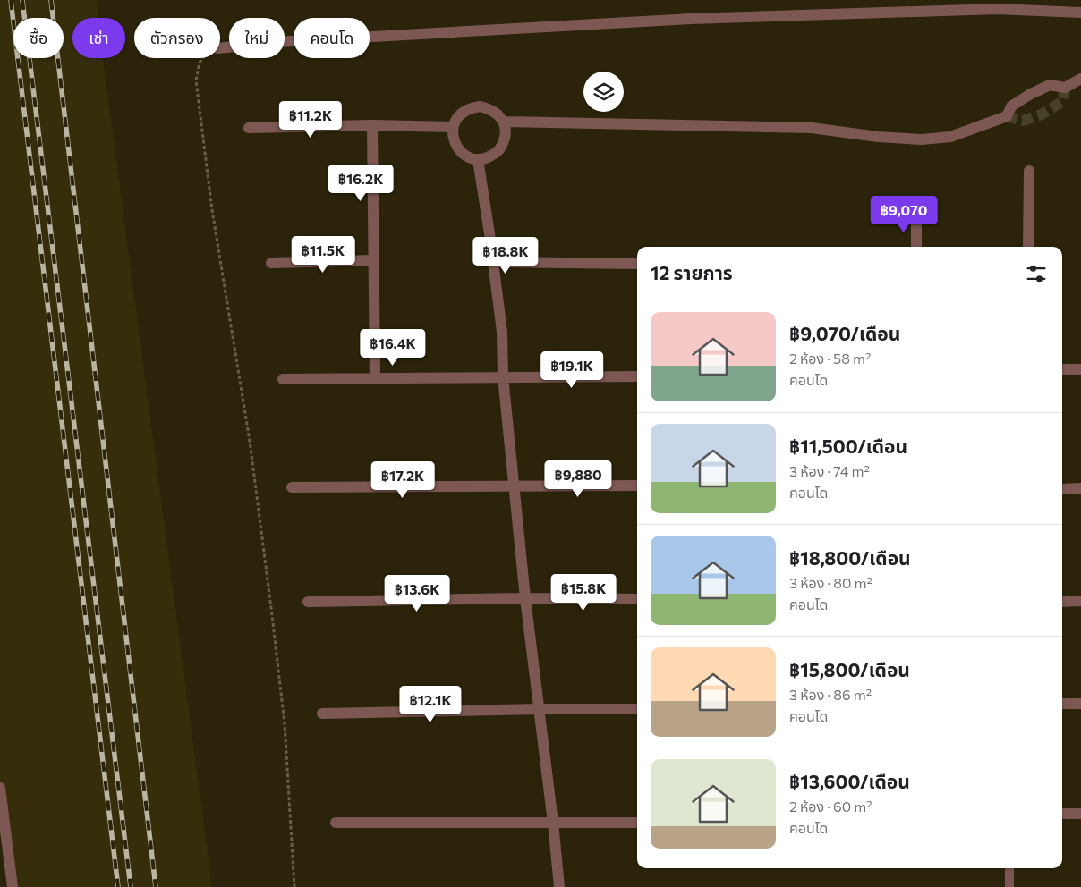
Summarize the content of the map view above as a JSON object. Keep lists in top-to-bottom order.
{
  "page": {
    "chip": [
      "ซื้อ",
      "เช่า",
      "ตัวกรอง",
      "ใหม่",
      "คอนโด"
    ],
    "price": [
      "฿11.2K",
      "฿16.2K",
      "฿9,070",
      "฿11.5K",
      "฿18.8K",
      "฿16.4K",
      "฿19.1K",
      "฿9,880",
      "฿17.2K",
      "฿15.8K",
      "฿13.6K",
      "฿12.1K"
    ],
    "heading": "12 รายการ",
    "list": [
      {
        "name": "฿9,070/เดือน",
        "note": "2 ห้อง · 58 m² · คอนโด"
      },
      {
        "name": "฿11,500/เดือน",
        "note": "3 ห้อง · 74 m² · คอนโด"
      },
      {
        "name": "฿18,800/เดือน",
        "note": "3 ห้อง · 80 m² · คอนโด"
      },
      {
        "name": "฿15,800/เดือน",
        "note": "3 ห้อง · 86 m² · คอนโด"
      },
      {
        "name": "฿13,600/เดือน",
        "note": "2 ห้อง · 60 m² · คอนโด"
      }
    ]
  }
}
